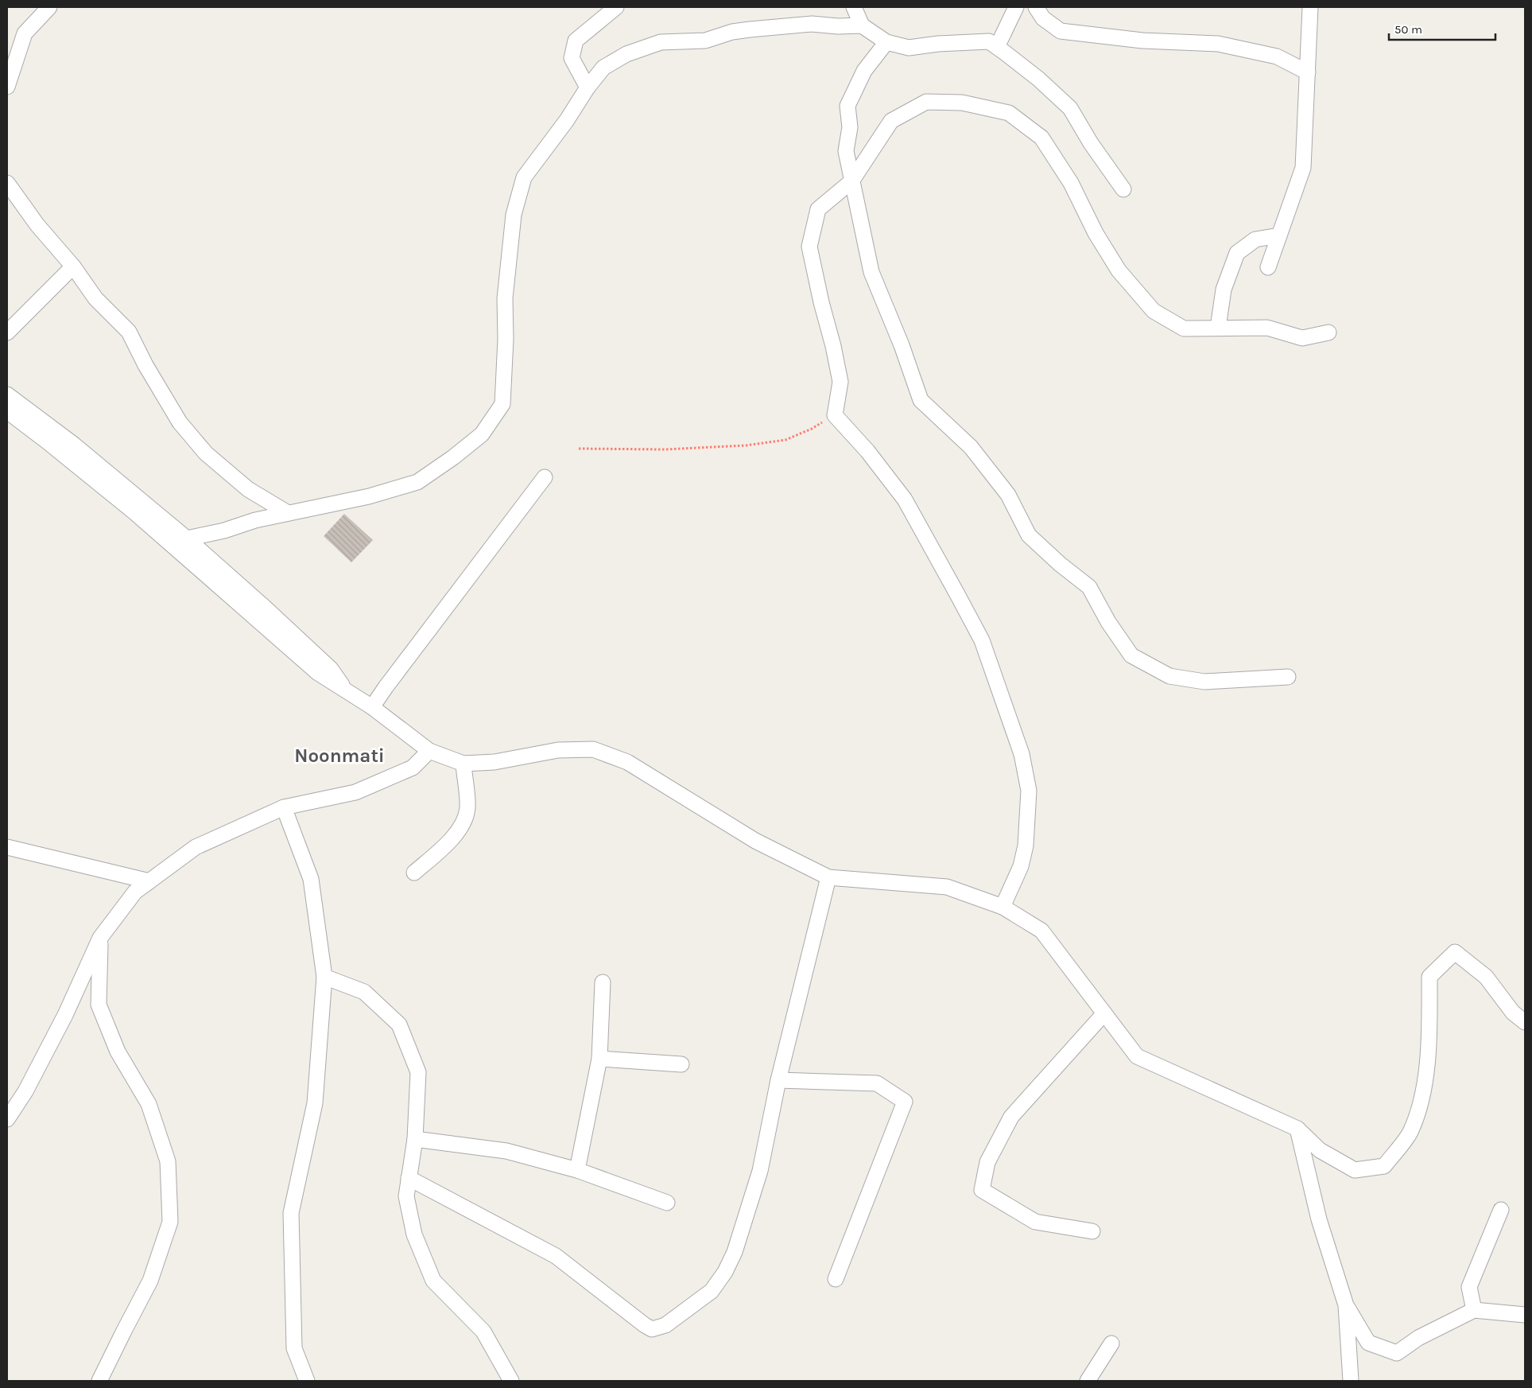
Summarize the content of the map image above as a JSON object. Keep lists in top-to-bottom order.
{
  "districts": ["Noonmati"],
  "scale_bar": "50 m"
}
